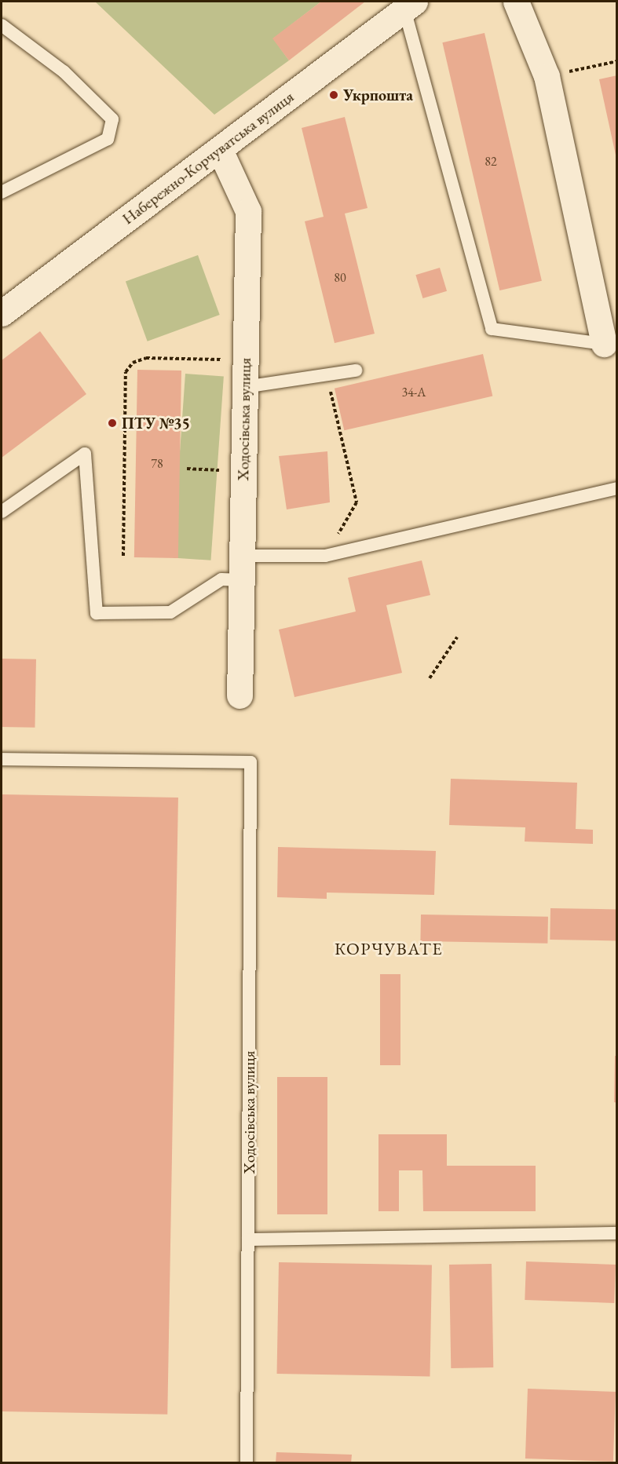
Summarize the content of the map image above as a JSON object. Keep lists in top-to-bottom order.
{
  "streets": {
    "street": ["Набережно-Корчуватська вулиця", "Ходосівська вулиця"]
  },
  "crossings": [
    ["Набережно-Корчуватська вулиця", "Ходосівська вулиця"]
  ],
  "districts": ["КОРЧУВАТЕ"],
  "places": ["Укрпошта", "ПТУ №35"],
  "house_numbers": [
    "82",
    "80",
    "34-А",
    "78"
  ]
}
